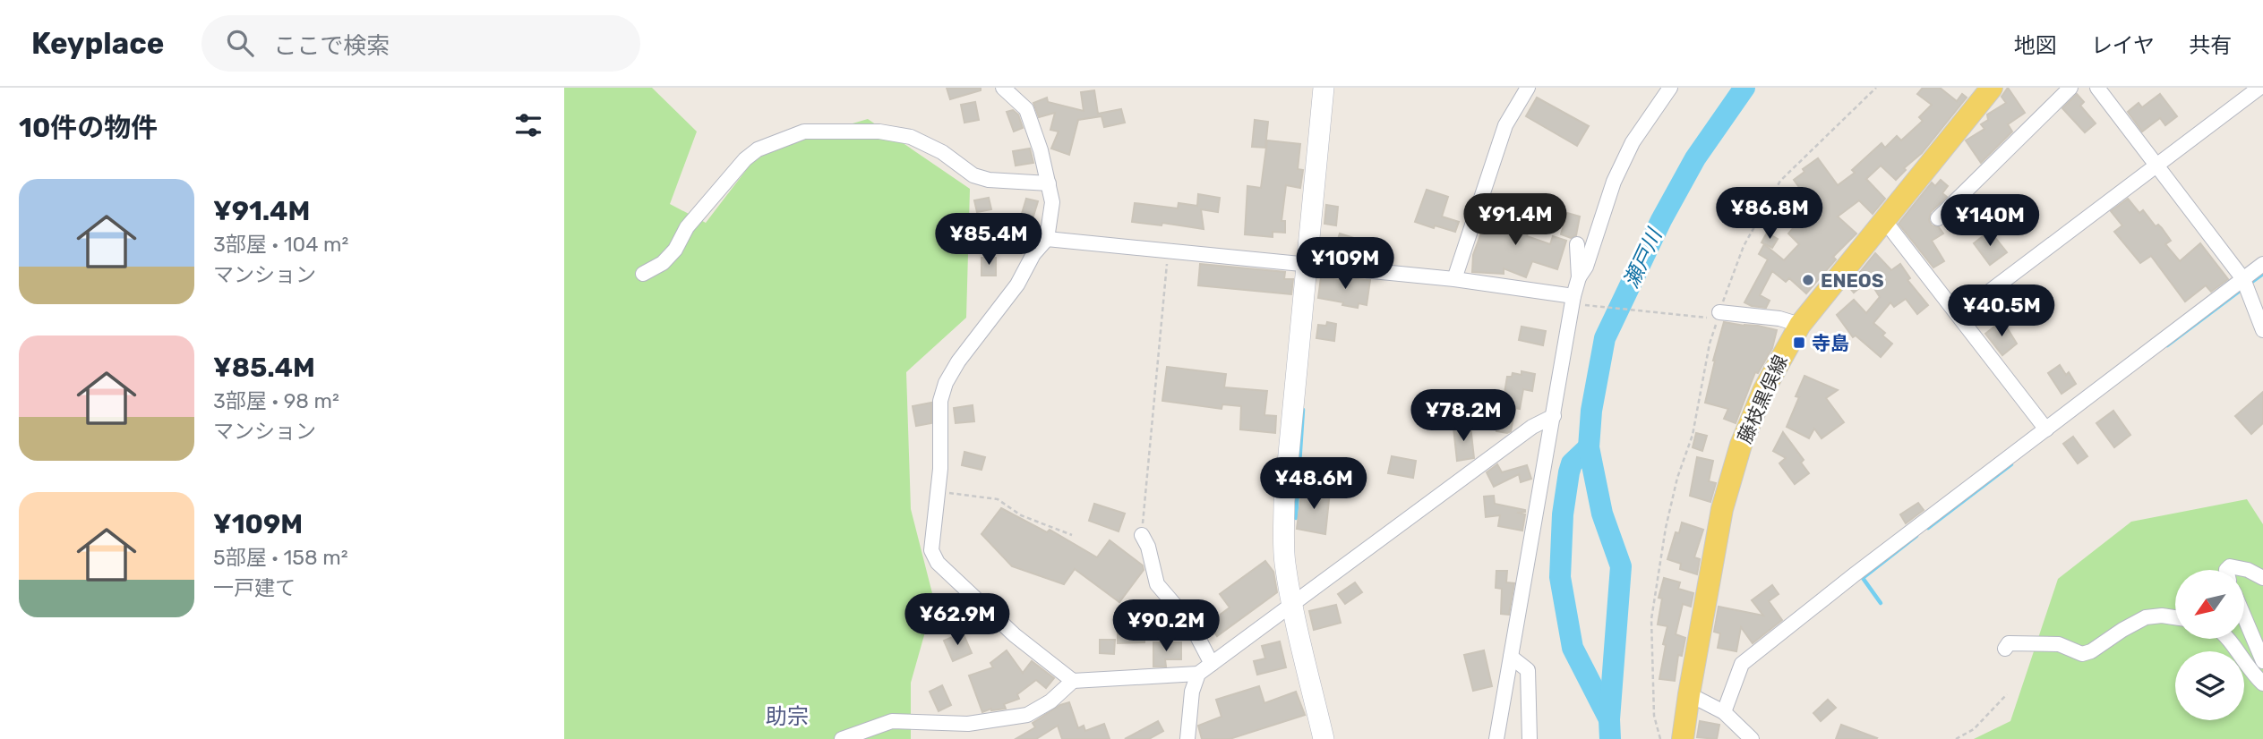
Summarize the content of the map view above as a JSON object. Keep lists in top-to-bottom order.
{
  "streets": {
    "main road": ["藤枝黒俣線"]
  },
  "districts": ["助宗"],
  "water": ["瀬戸川"],
  "places": {
    "other": ["ENEOS"],
    "transit": ["寺島"]
  },
  "north": "bottom left",
  "page": {
    "header": "Keyplace",
    "search": "ここで検索",
    "nav": ["地図", "レイヤ", "共有"],
    "heading": "10件の物件",
    "list": [
      {
        "name": "¥91.4M",
        "note": "3部屋 · 104 m² · マンション"
      },
      {
        "name": "¥85.4M",
        "note": "3部屋 · 98 m² · マンション"
      },
      {
        "name": "¥109M",
        "note": "5部屋 · 158 m² · 一戸建て"
      }
    ],
    "price": [
      "¥86.8M",
      "¥91.4M",
      "¥140M",
      "¥85.4M",
      "¥109M",
      "¥40.5M",
      "¥78.2M",
      "¥48.6M",
      "¥62.9M",
      "¥90.2M"
    ]
  }
}
